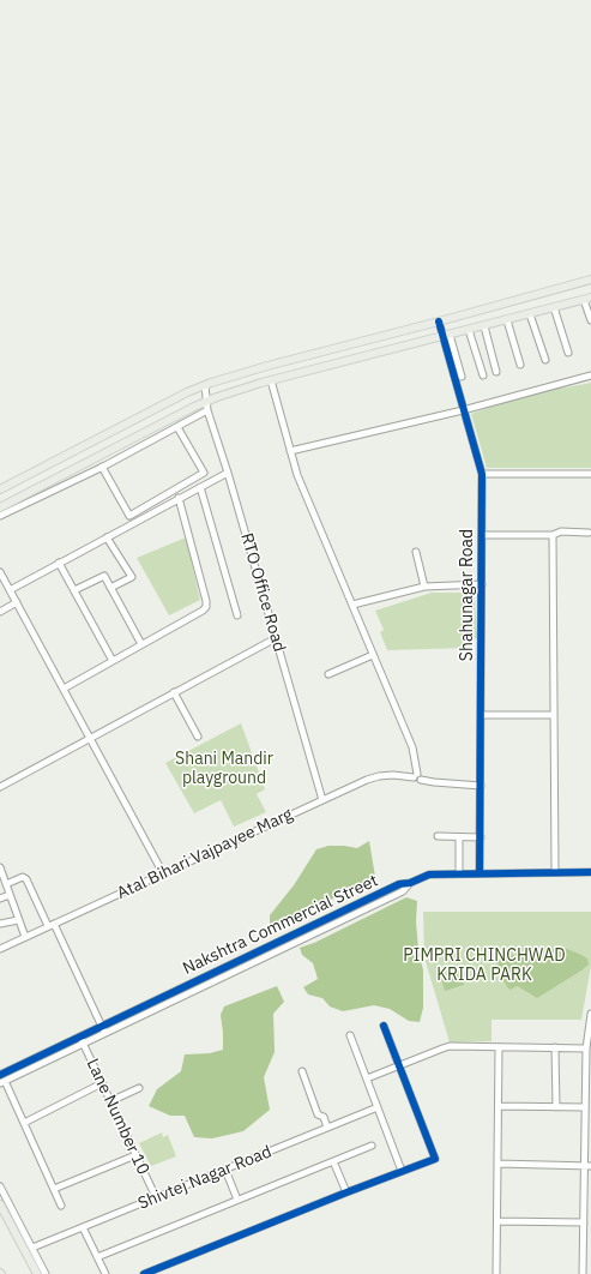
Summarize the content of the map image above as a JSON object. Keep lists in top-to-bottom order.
{
  "streets": {
    "street": [
      "RTO Office Road",
      "Shahunagar Road",
      "Atal Bihari Vajpayee Marg",
      "Nakshtra Commercial Street",
      "Lane Number 10",
      "Shivtej Nagar Road"
    ]
  },
  "crossings": [
    ["RTO Office Road", "Atal Bihari Vajpayee Marg"],
    ["Shahunagar Road", "Nakshtra Commercial Street"],
    ["Nakshtra Commercial Street", "Lane Number 10"],
    ["Lane Number 10", "Shivtej Nagar Road"]
  ],
  "parks": ["Shani Mandir playground", "PIMPRI CHINCHWAD KRIDA PARK"]
}
